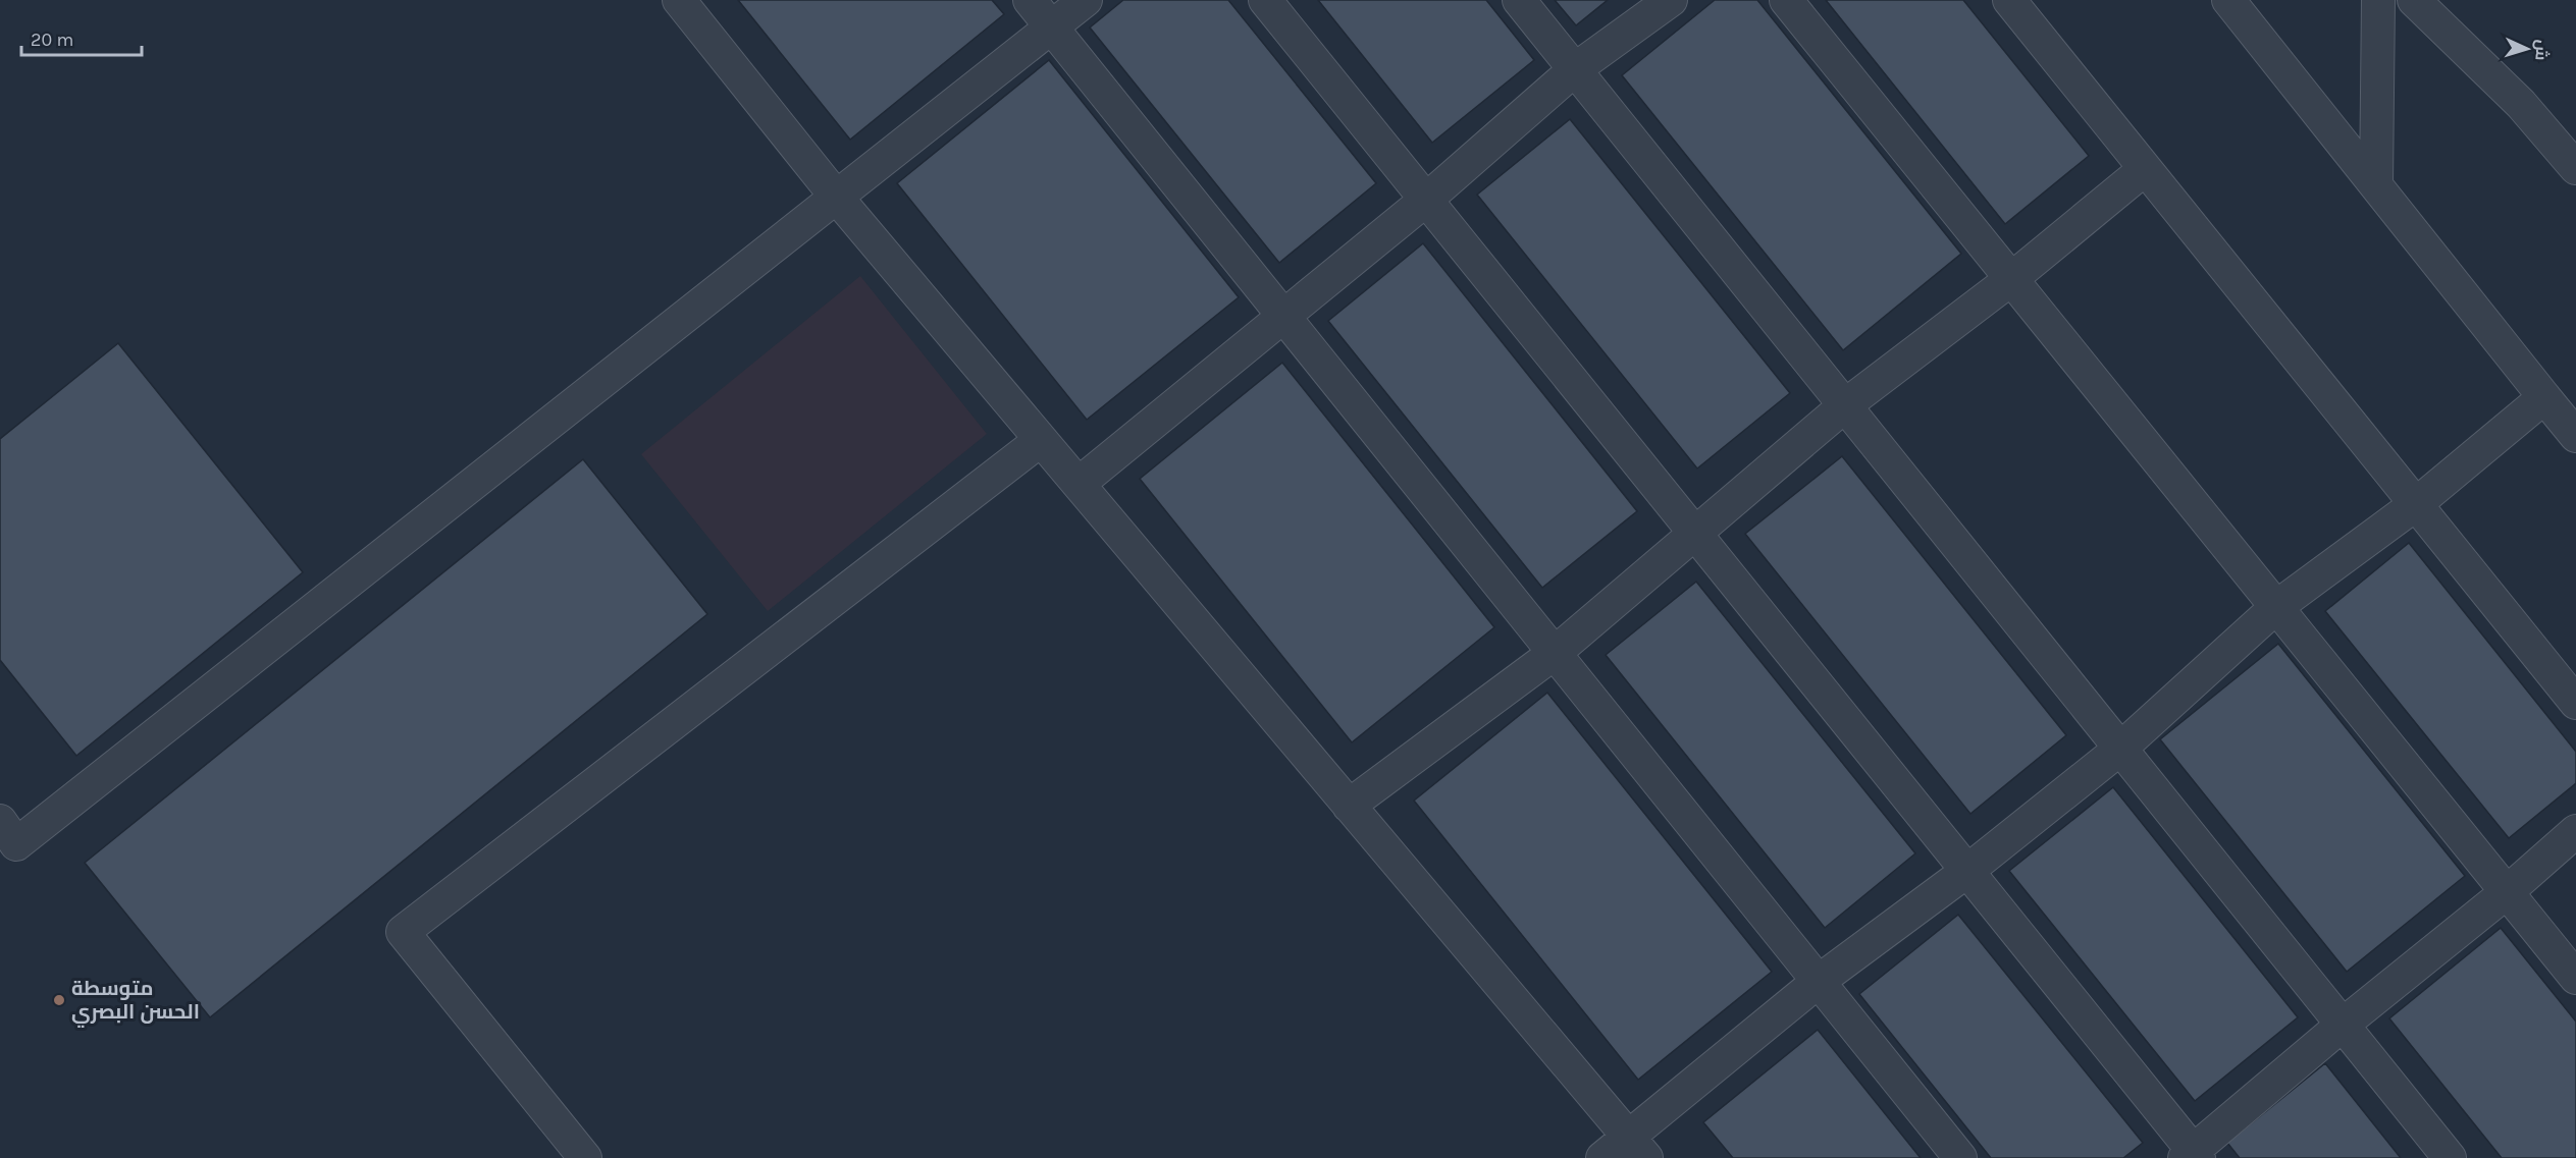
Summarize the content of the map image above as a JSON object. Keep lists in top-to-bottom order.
{
  "places": ["متوسطة الحسن البصري"],
  "scale_bar": "20 m",
  "north": "right"
}
